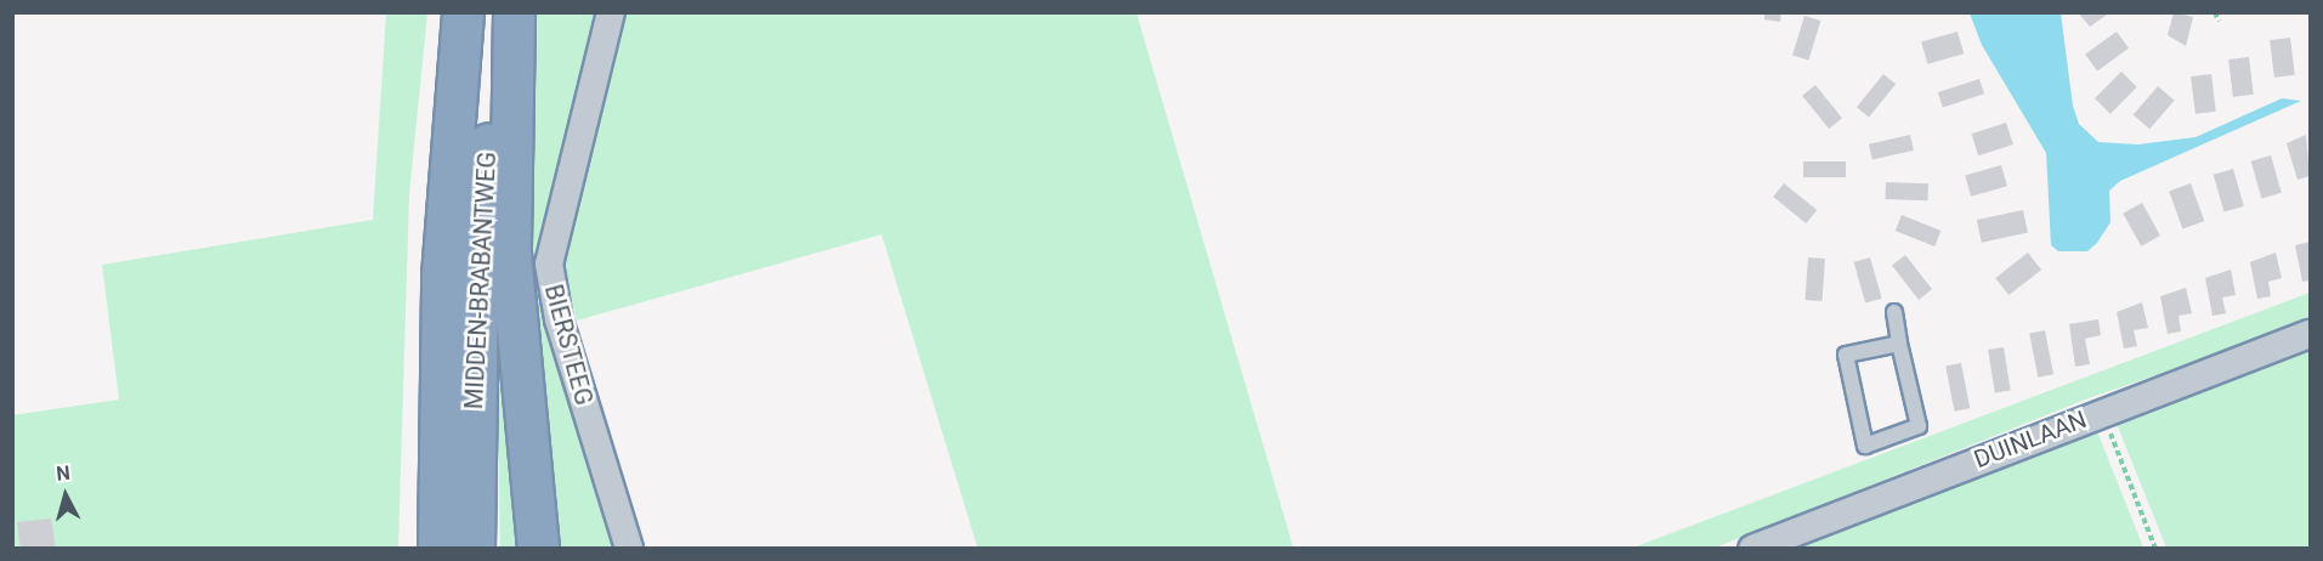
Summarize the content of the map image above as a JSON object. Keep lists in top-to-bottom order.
{
  "streets": {
    "highway": ["MIDDEN-BRABANTWEG"],
    "street": ["BIERSTEEG", "DUINLAAN"]
  },
  "north": "top"
}
